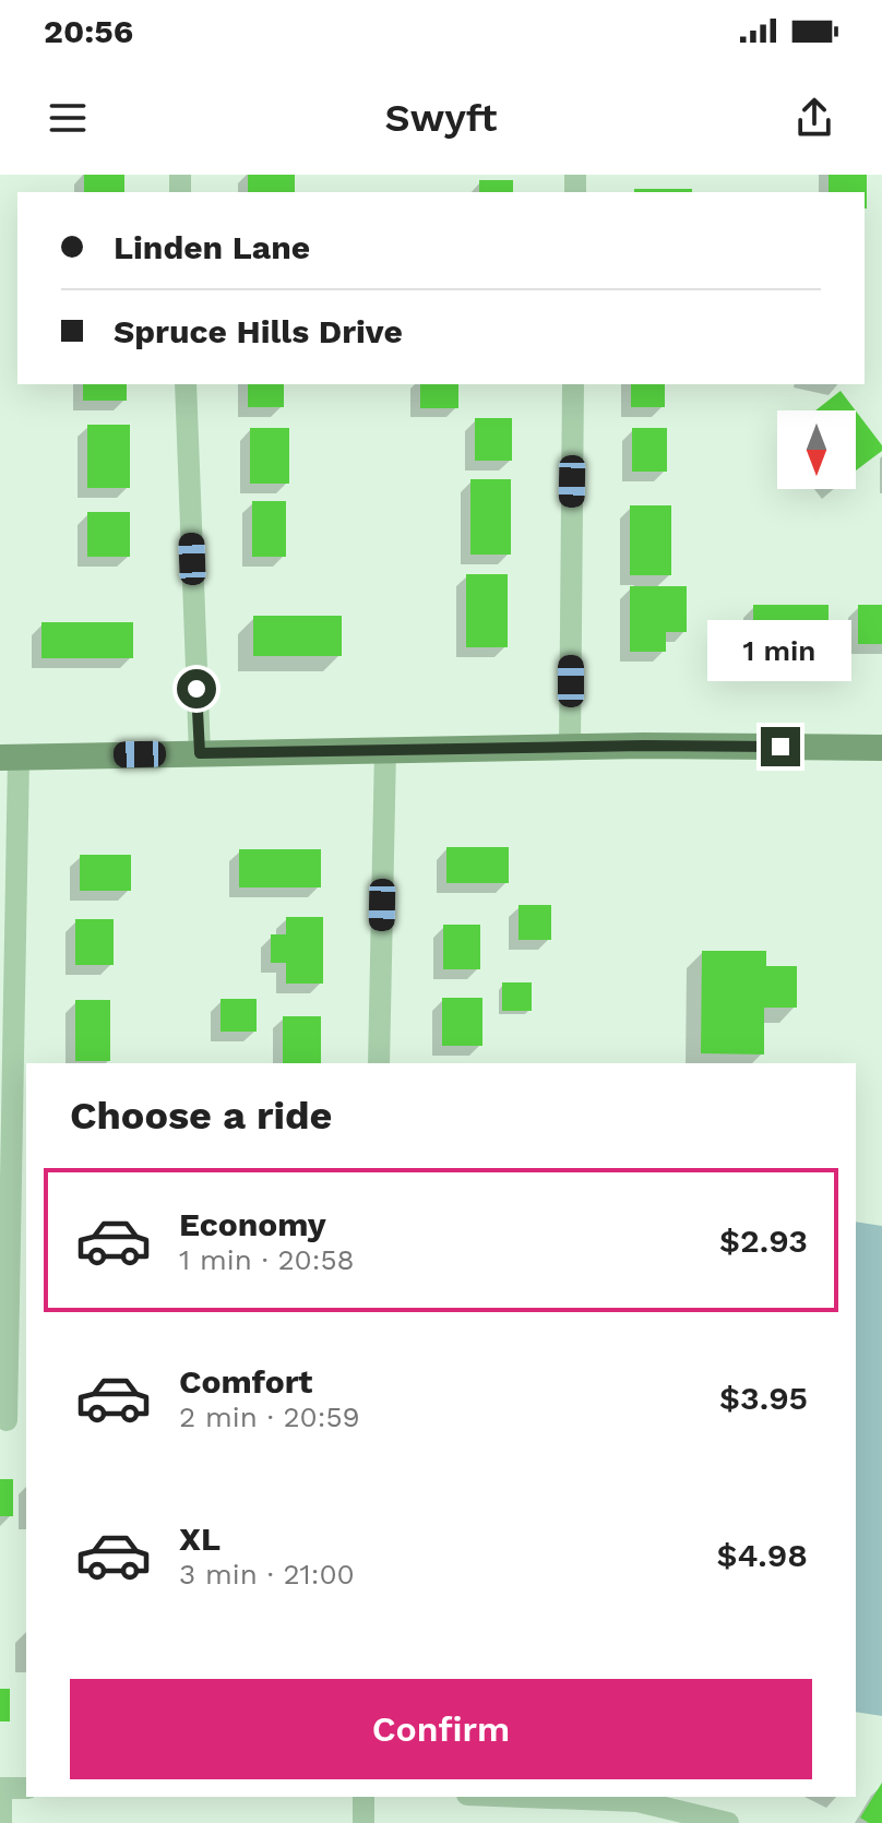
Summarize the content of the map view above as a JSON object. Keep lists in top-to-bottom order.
{
  "north": "bottom",
  "page": {
    "status": "20:56",
    "header": "Swyft",
    "banner": ["Linden Lane", "Spruce Hills Drive"],
    "bubble": "1 min",
    "heading": "Choose a ride",
    "list": [
      {
        "name": "Economy",
        "note": "1 min · 20:58",
        "value": "$2.93"
      },
      {
        "name": "Comfort",
        "note": "2 min · 20:59",
        "value": "$3.95"
      },
      {
        "name": "XL",
        "note": "3 min · 21:00",
        "value": "$4.98"
      }
    ],
    "buttons": "Confirm"
  }
}
